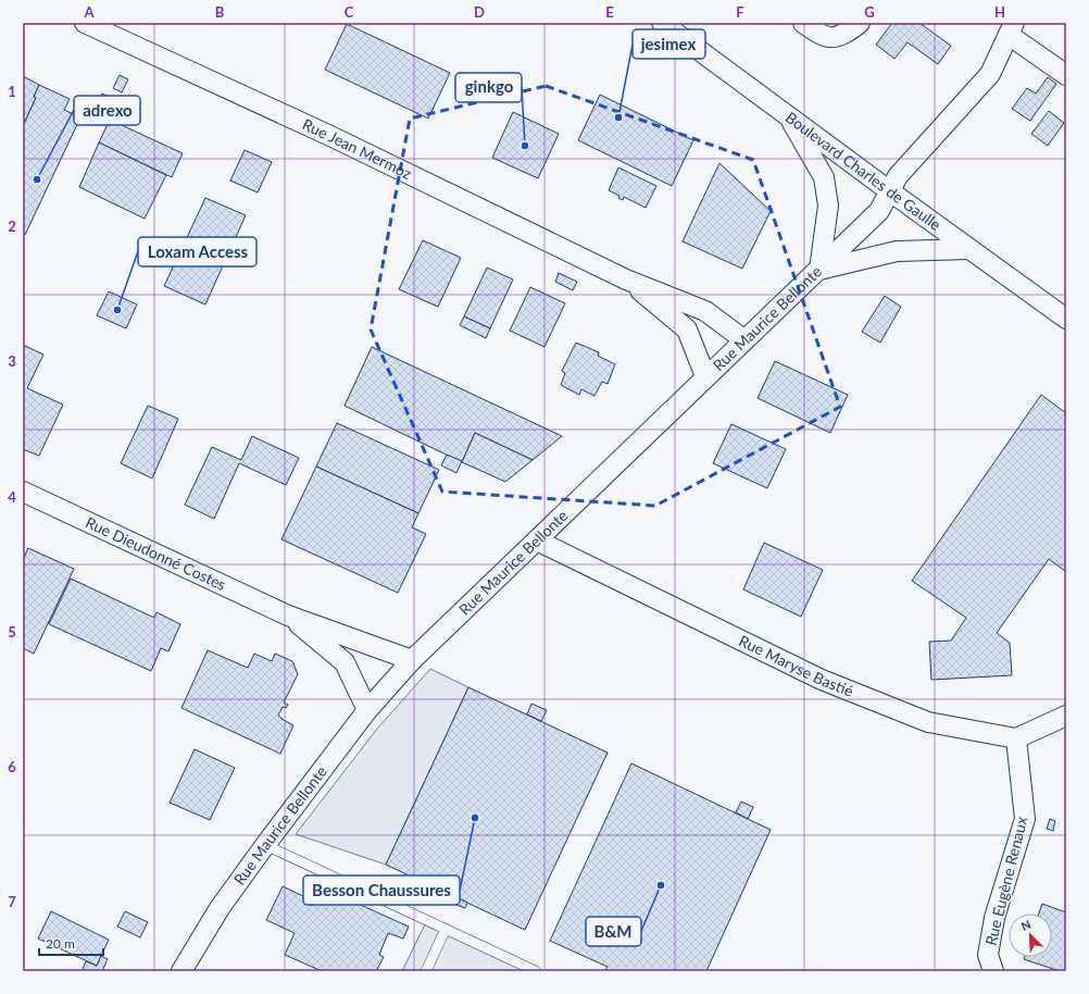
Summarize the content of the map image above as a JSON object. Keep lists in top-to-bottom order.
{
  "streets": {
    "street": [
      "Rue Jean Mermoz",
      "Boulevard Charles de Gaulle",
      "Rue Maurice Bellonte",
      "Rue Dieudonné Costes",
      "Rue Maryse Bastié",
      "Rue Eugène Renaux"
    ]
  },
  "crossings": [
    ["Rue Jean Mermoz", "Rue Maurice Bellonte"],
    ["Boulevard Charles de Gaulle", "Rue Maurice Bellonte"],
    ["Rue Maurice Bellonte", "Rue Dieudonné Costes"],
    ["Rue Maurice Bellonte", "Rue Maryse Bastié"],
    ["Rue Maryse Bastié", "Rue Eugène Renaux"]
  ],
  "places": [
    "jesimex",
    "ginkgo",
    "adrexo",
    "Loxam Access",
    "Besson Chaussures",
    "B&M"
  ],
  "scale_bar": "20 m",
  "north": "top left",
  "grid": {
    "columns": [
      "A",
      "B",
      "C",
      "D",
      "E",
      "F",
      "G",
      "H"
    ],
    "rows": [
      "1",
      "2",
      "3",
      "4",
      "5",
      "6",
      "7"
    ]
  }
}
